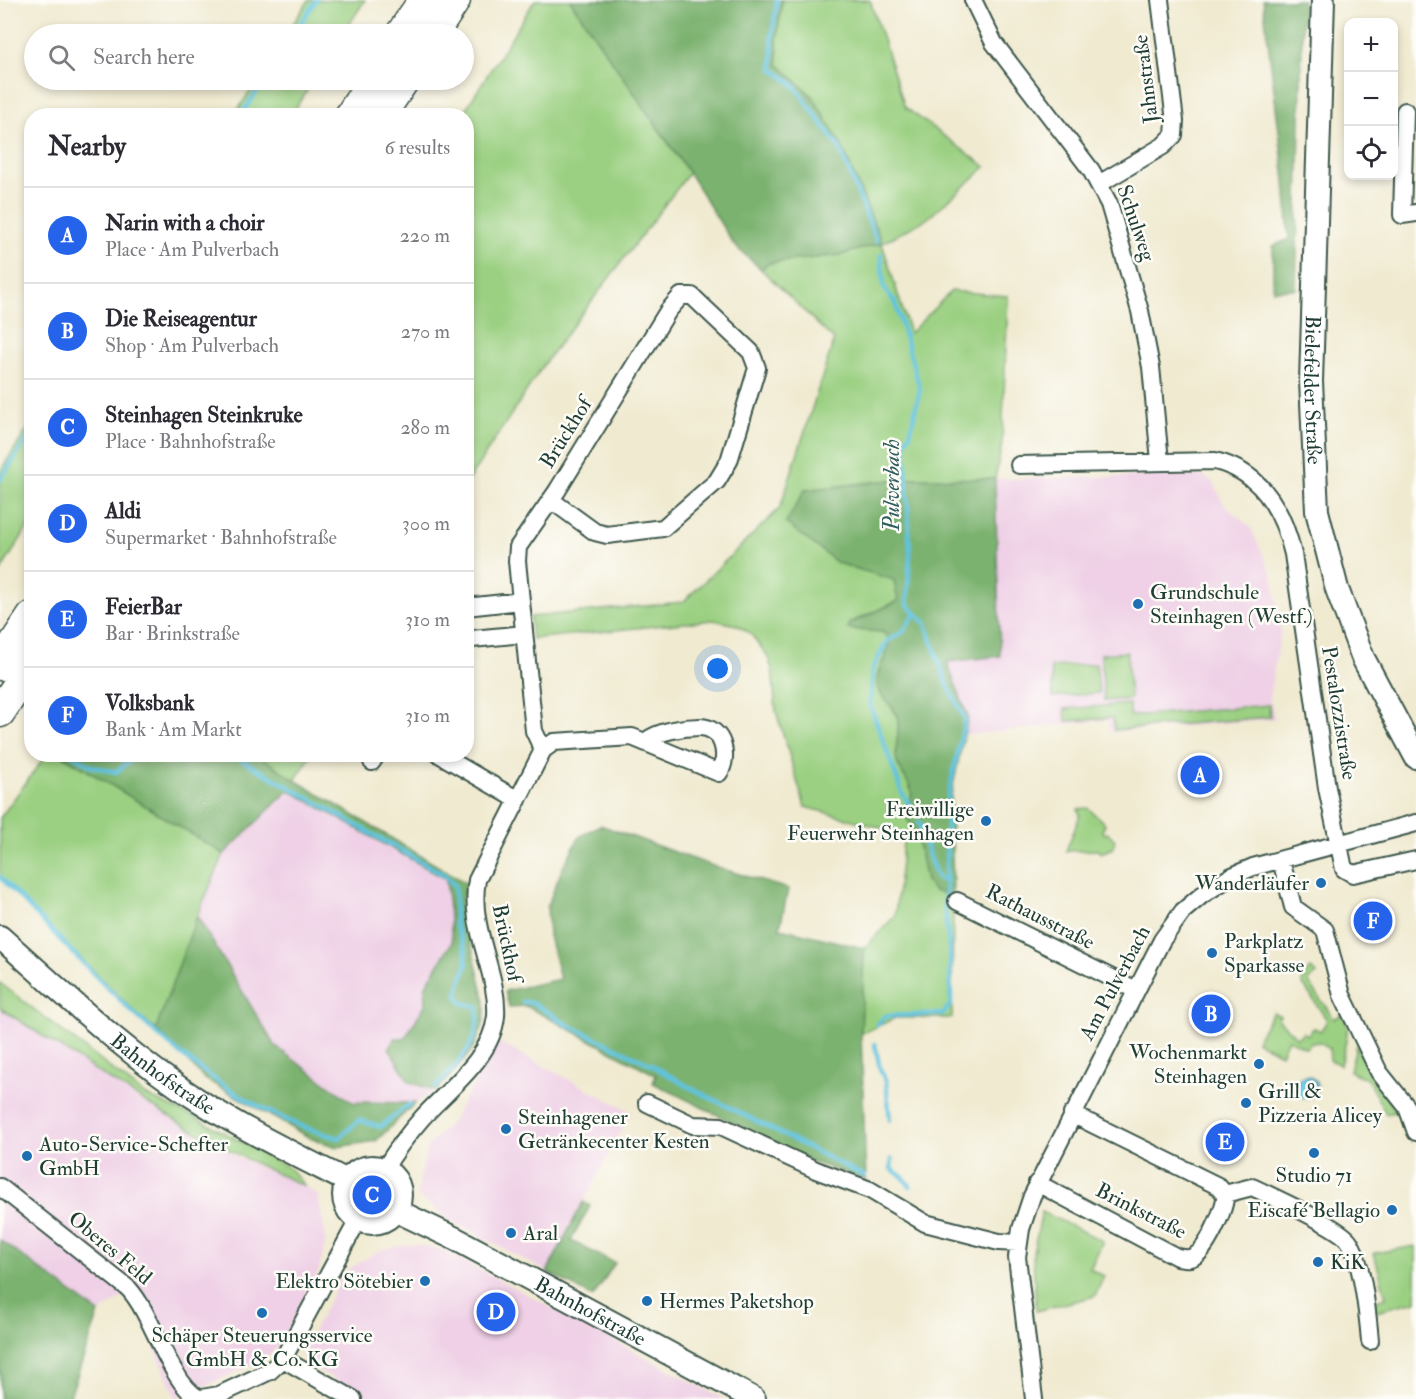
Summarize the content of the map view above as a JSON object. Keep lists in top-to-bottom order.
{
  "streets": {
    "street": [
      "Jahnstraße",
      "Schulweg",
      "Bielefelder Straße",
      "Brückhof",
      "Pestalozzistraße",
      "Rathausstraße",
      "Am Pulverbach",
      "Bahnhofstraße",
      "Brinkstraße",
      "Oberes Feld"
    ]
  },
  "crossings": [
    ["Jahnstraße", "Schulweg"],
    ["Schulweg", "Pestalozzistraße"],
    ["Brückhof", "Bahnhofstraße"],
    ["Pestalozzistraße", "Am Pulverbach"],
    ["Rathausstraße", "Am Pulverbach"],
    ["Am Pulverbach", "Brinkstraße"]
  ],
  "water": ["Pulverbach"],
  "places": [
    "Grundschule Steinhagen (Westf.)",
    "Freiwillige Feuerwehr Steinhagen",
    "Wanderläufer",
    "Parkplatz Sparkasse",
    "Wochenmarkt Steinhagen",
    "Grill & Pizzeria Alicey",
    "Steinhagener Getränkecenter Kesten",
    "Studio 71",
    "Auto-Service-Schefter GmbH",
    "Eiscafé Bellagio",
    "Aral",
    "KiK",
    "Elektro Sötebier",
    "Hermes Paketshop",
    "Schäper Steuerungsservice GmbH & Co. KG"
  ],
  "page": {
    "map_buttons": ["+", "−"],
    "search": "Search here",
    "heading": ["Nearby", "6 results"],
    "list": [
      {
        "mark": "A",
        "name": "Narin with a choir",
        "note": "Place · Am Pulverbach",
        "value": "220 m"
      },
      {
        "mark": "B",
        "name": "Die Reiseagentur",
        "note": "Shop · Am Pulverbach",
        "value": "270 m"
      },
      {
        "mark": "C",
        "name": "Steinhagen Steinkruke",
        "note": "Place · Bahnhofstraße",
        "value": "280 m"
      },
      {
        "mark": "D",
        "name": "Aldi",
        "note": "Supermarket · Bahnhofstraße",
        "value": "300 m"
      },
      {
        "mark": "E",
        "name": "FeierBar",
        "note": "Bar · Brinkstraße",
        "value": "310 m"
      },
      {
        "mark": "F",
        "name": "Volksbank",
        "note": "Bank · Am Markt",
        "value": "310 m"
      }
    ],
    "pins": [
      "A",
      "F",
      "B",
      "E",
      "C",
      "D"
    ]
  }
}
